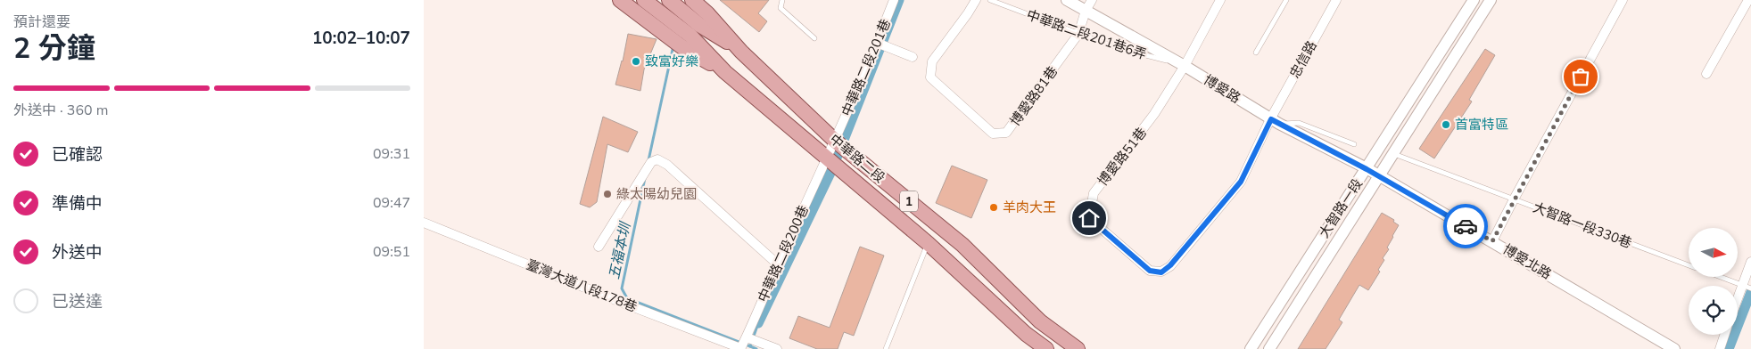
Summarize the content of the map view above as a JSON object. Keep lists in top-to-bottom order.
{
  "streets": {
    "main road": ["中華路二段", "1"],
    "street": [
      "忠信路",
      "中華路二段201巷",
      "博愛路",
      "博愛路81巷",
      "博愛路51巷",
      "大智路一段",
      "中華路二段200巷",
      "博愛北路",
      "臺灣大道八段178巷"
    ],
    "lane": ["中華路二段201巷6弄", "大智路一段330巷"]
  },
  "crossings": [
    ["中華路二段201巷6弄", "博愛路"],
    ["中華路二段201巷6弄", "博愛路81巷"],
    ["中華路二段201巷6弄", "博愛路51巷"],
    ["忠信路", "博愛路"],
    ["忠信路", "博愛路51巷"],
    ["中華路二段201巷", "中華路二段"],
    ["中華路二段201巷", "中華路二段200巷"],
    ["博愛路", "博愛路81巷"],
    ["博愛路", "博愛路51巷"],
    ["博愛路", "大智路一段"],
    ["博愛路", "博愛北路"],
    ["中華路二段", "1"],
    ["中華路二段", "中華路二段200巷"],
    ["大智路一段", "大智路一段330巷"],
    ["大智路一段", "博愛北路"],
    ["中華路二段200巷", "臺灣大道八段178巷"]
  ],
  "water": ["五福本圳"],
  "places": [
    "致富好樂",
    "首富特區",
    "綠太陽幼兒園",
    "羊肉大王"
  ],
  "north": "right",
  "page": {
    "heading": ["2 分鐘", "預計還要", "10:02–10:07"],
    "bar": "外送中 · 360 m",
    "list": [
      ["已確認", "09:31"],
      ["準備中", "09:47"],
      ["外送中", "09:51"],
      "已送達"
    ]
  }
}
